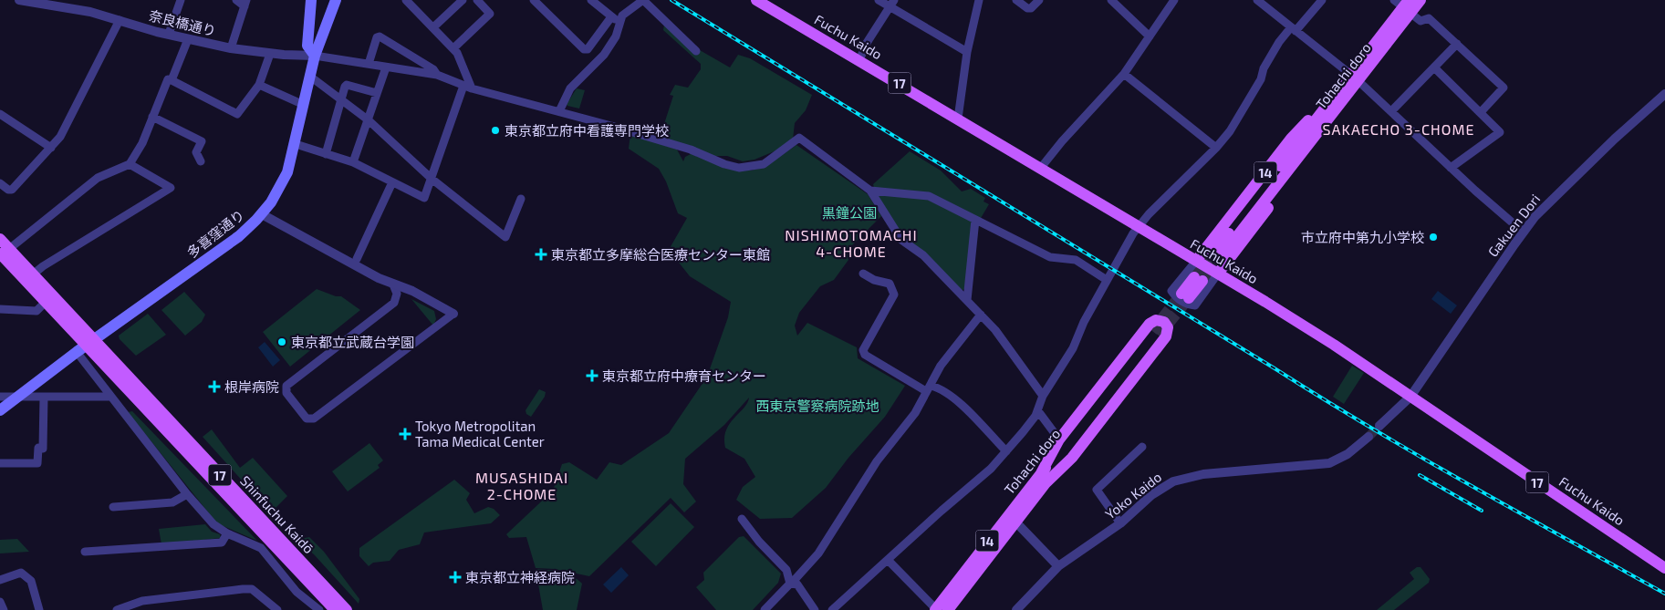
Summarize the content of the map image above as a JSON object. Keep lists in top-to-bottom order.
{
  "streets": {
    "main road": [
      "Fuchu Kaido",
      "Tohachi doro",
      "17",
      "14",
      "多喜窪通り",
      "Shinfuchu Kaidō"
    ],
    "street": ["奈良橋通り", "Gakuen Dori", "Yoko Kaido"]
  },
  "crossings": [
    ["奈良橋通り", "多喜窪通り"],
    ["Fuchu Kaido", "14"],
    ["Fuchu Kaido", "Gakuen Dori"],
    ["Tohachi doro", "14"],
    ["多喜窪通り", "Shinfuchu Kaidō"]
  ],
  "districts": ["SAKAECHO 3-CHOME", "NISHIMOTOMACHI 4-CHOME", "MUSASHIDAI 2-CHOME"],
  "parks": ["黒鐘公園", "西東京警察病院跡地"],
  "places": {
    "other": ["東京都立府中看護専門学校", "市立府中第九小学校", "東京都立武蔵台学園"],
    "health": [
      "東京都立多摩総合医療センター東館",
      "東京都立府中療育センター",
      "根岸病院",
      "Tokyo Metropolitan Tama Medical Center",
      "東京都立神経病院"
    ]
  }
}
